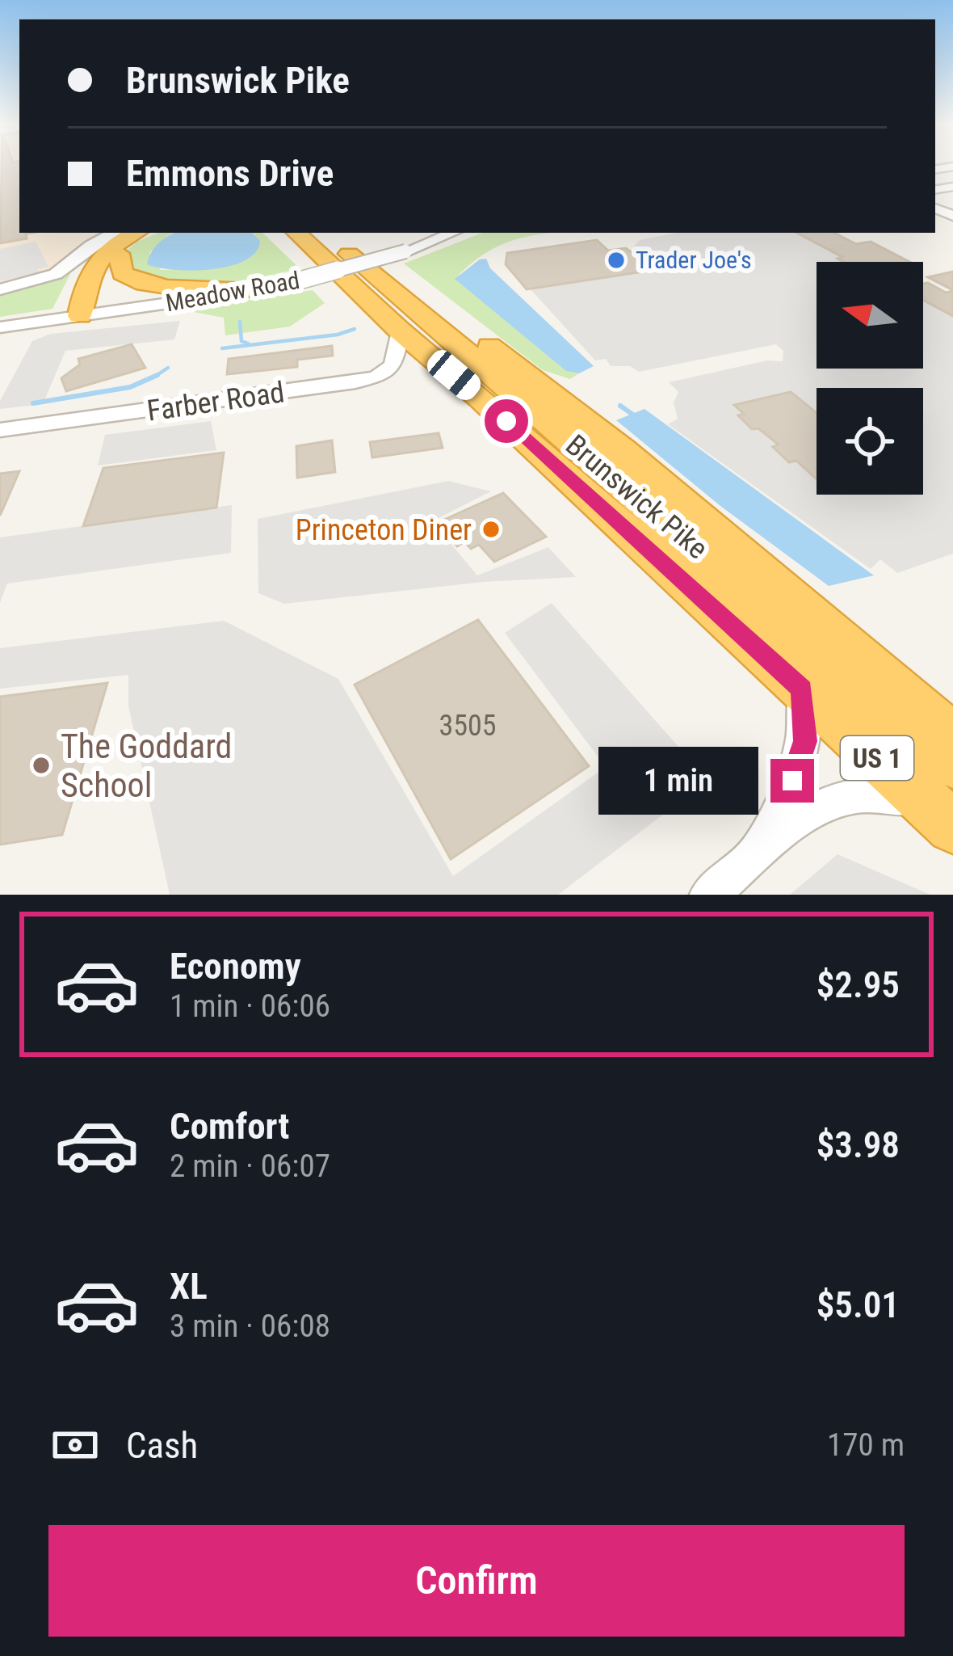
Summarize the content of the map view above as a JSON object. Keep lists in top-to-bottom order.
{
  "streets": {
    "highway": ["Brunswick Pike", "US 1"],
    "street": ["Meadow Road", "Farber Road"]
  },
  "crossings": [
    ["Farber Road", "Brunswick Pike"]
  ],
  "places": ["Trader Joe's", "Princeton Diner", "The Goddard School"],
  "house_numbers": ["3505"],
  "north": "left",
  "page": {
    "banner": ["Brunswick Pike", "Emmons Drive"],
    "bubble": "1 min",
    "list": [
      {
        "name": "Economy",
        "note": "1 min · 06:06",
        "value": "$2.95"
      },
      {
        "name": "Comfort",
        "note": "2 min · 06:07",
        "value": "$3.98"
      },
      {
        "name": "XL",
        "note": "3 min · 06:08",
        "value": "$5.01"
      }
    ],
    "pay": ["Cash", "170 m"],
    "buttons": "Confirm"
  }
}
